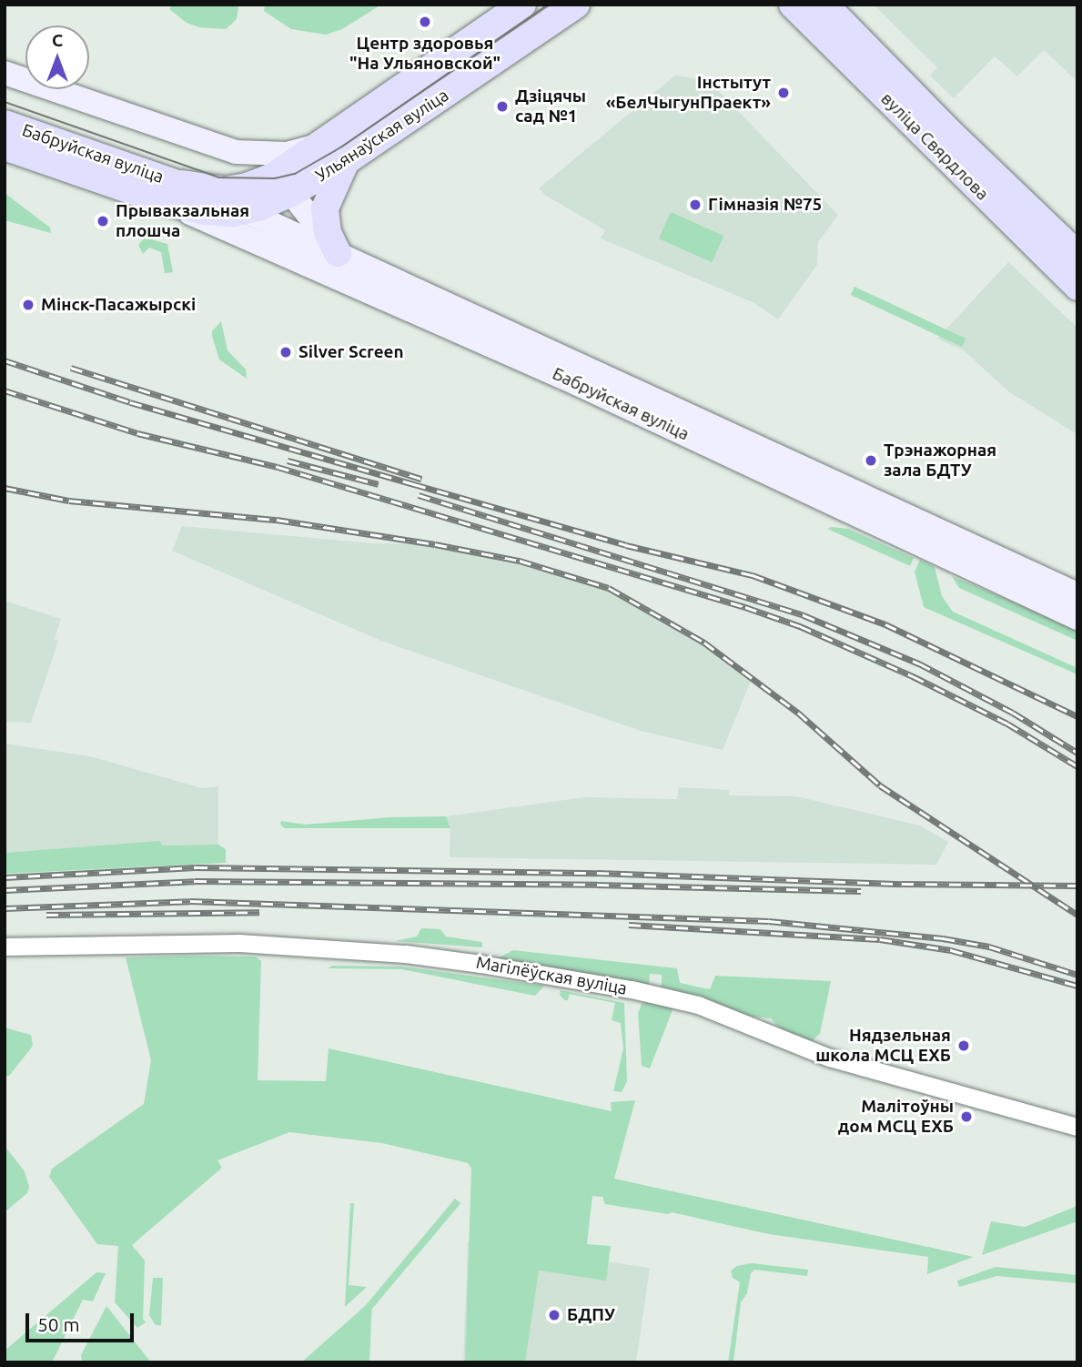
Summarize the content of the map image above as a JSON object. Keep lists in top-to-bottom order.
{
  "streets": {
    "main road": ["Ульянаўская вуліца", "вуліца Свярдлова", "Бабруйская вуліца"],
    "street": ["Магілёўская вуліца"]
  },
  "crossings": [
    ["Ульянаўская вуліца", "Бабруйская вуліца"]
  ],
  "places": [
    "Центр здоровья \"На Ульяновской\"",
    "Інстытут «БелЧыгунПраект»",
    "Дзіцячы сад №1",
    "Гімназія №75",
    "Прывакзальная плошча",
    "Мінск-Пасажырскі",
    "Silver Screen",
    "Трэнажорная зала БДТУ",
    "Нядзельная школа МСЦ ЕХБ",
    "Малітоўны дом МСЦ ЕХБ",
    "БДПУ"
  ],
  "scale_bar": "50 m",
  "north": "top"
}
